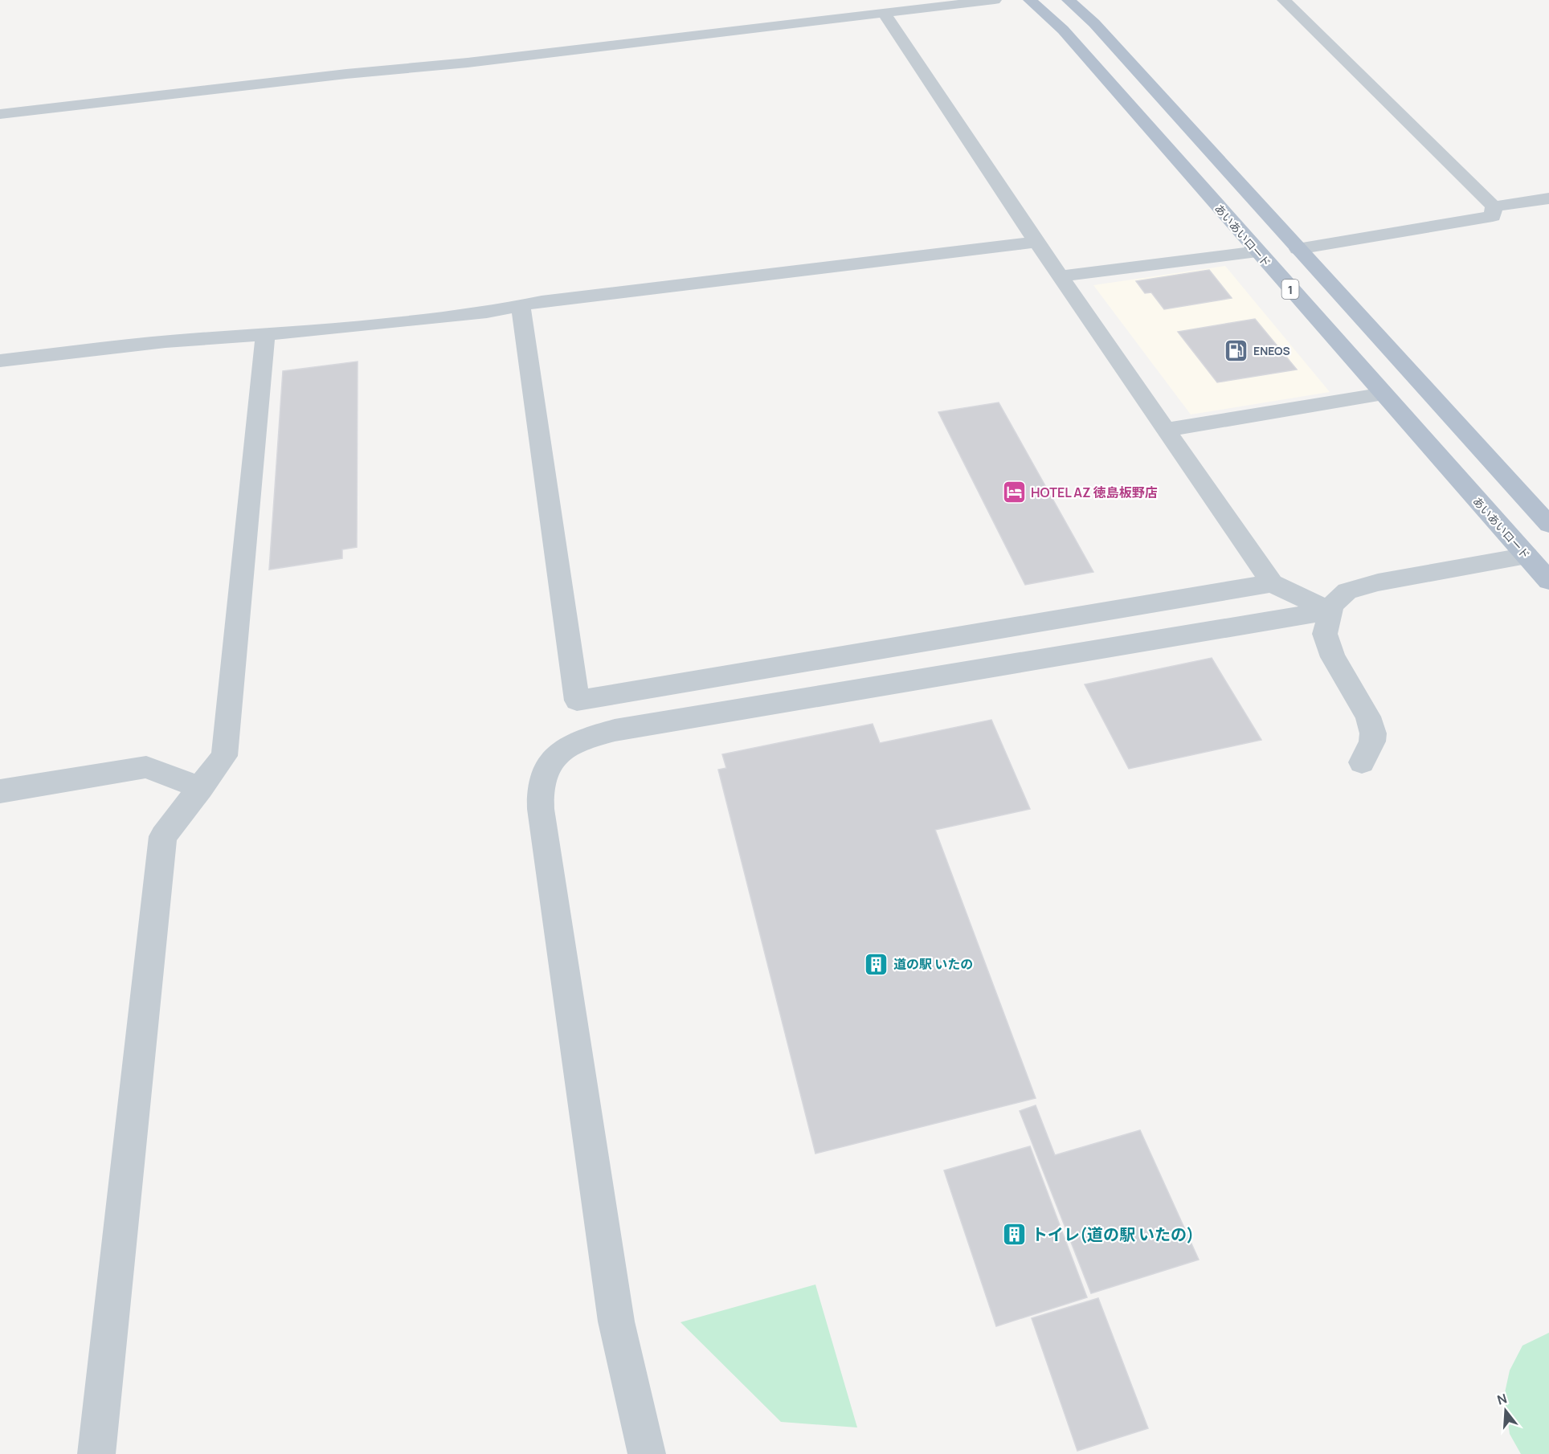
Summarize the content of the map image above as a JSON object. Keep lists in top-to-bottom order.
{
  "streets": {
    "main road": ["あいあいロード", "1"]
  },
  "places": {
    "fuel station": ["ENEOS"],
    "hotel": ["HOTEL AZ 徳島板野店"],
    "building": ["道の駅 いたの", "トイレ(道の駅 いたの)"]
  },
  "north": "top"
}
